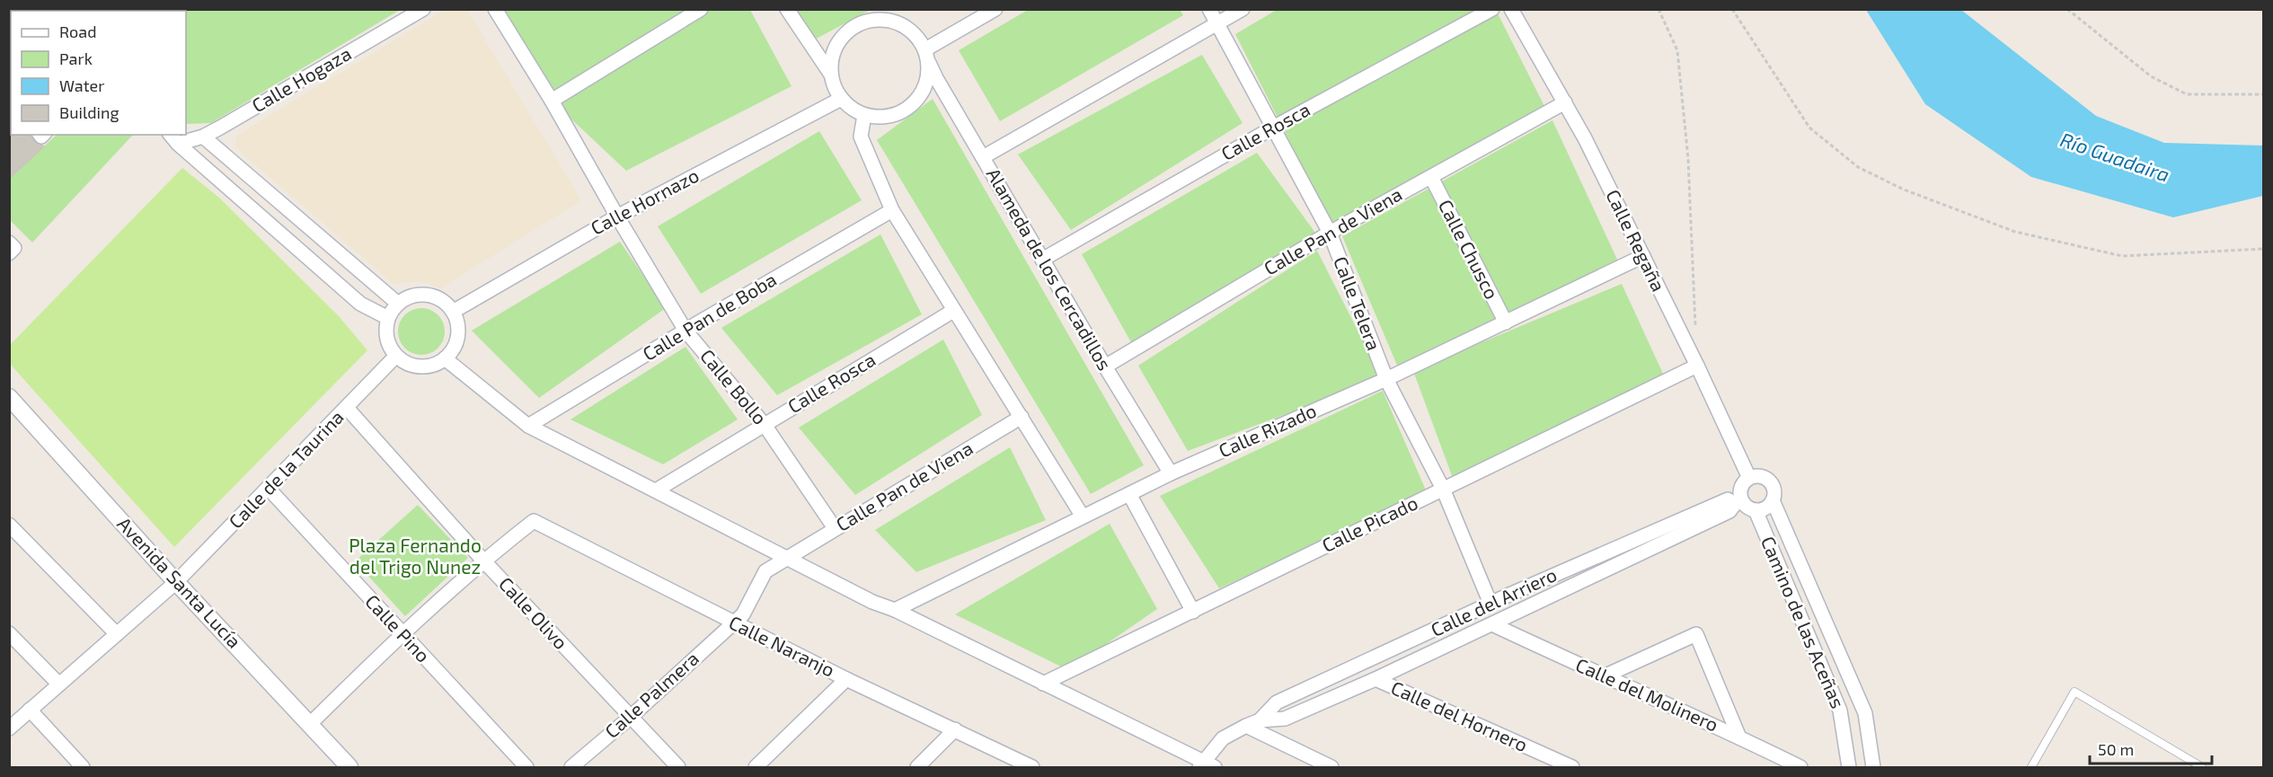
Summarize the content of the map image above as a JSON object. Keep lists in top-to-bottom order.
{
  "streets": {
    "street": [
      "Calle Hogaza",
      "Calle Rosca",
      "Calle Hornazo",
      "Calle Pan de Viena",
      "Calle Regaña",
      "Calle Chusco",
      "Alameda de los Cercadillos",
      "Calle Telera",
      "Calle Pan de Boba",
      "Calle Bollo",
      "Calle Rizado",
      "Calle de la Taurina",
      "Calle Picado",
      "Avenida Santa Lucía",
      "Calle del Arriero",
      "Calle Olivo",
      "Camino de las Aceñas",
      "Calle Pino",
      "Calle Naranjo",
      "Calle Palmera",
      "Calle del Molinero",
      "Calle del Hornero"
    ]
  },
  "crossings": [
    ["Calle Rosca", "Alameda de los Cercadillos"],
    ["Calle Rosca", "Calle Telera"],
    ["Calle Rosca", "Calle Bollo"],
    ["Calle Hornazo", "Alameda de los Cercadillos"],
    ["Calle Hornazo", "Calle Bollo"],
    ["Calle Hornazo", "Calle de la Taurina"],
    ["Calle Pan de Viena", "Calle Regaña"],
    ["Calle Pan de Viena", "Calle Chusco"],
    ["Calle Pan de Viena", "Alameda de los Cercadillos"],
    ["Calle Pan de Viena", "Calle Telera"],
    ["Calle Pan de Viena", "Calle Bollo"],
    ["Calle Pan de Viena", "Calle Naranjo"],
    ["Calle Pan de Viena", "Calle Palmera"],
    ["Calle Regaña", "Calle Rizado"],
    ["Calle Regaña", "Calle Picado"],
    ["Calle Regaña", "Calle del Arriero"],
    ["Calle Regaña", "Camino de las Aceñas"],
    ["Calle Chusco", "Calle Rizado"],
    ["Alameda de los Cercadillos", "Calle Rizado"],
    ["Calle Telera", "Calle Rizado"],
    ["Calle Telera", "Calle Picado"],
    ["Calle Telera", "Calle del Arriero"],
    ["Calle Pan de Boba", "Calle Bollo"],
    ["Calle de la Taurina", "Avenida Santa Lucía"],
    ["Calle de la Taurina", "Calle Olivo"],
    ["Calle de la Taurina", "Calle Pino"],
    ["Calle del Arriero", "Camino de las Aceñas"],
    ["Calle del Arriero", "Calle del Molinero"],
    ["Calle del Arriero", "Calle del Hornero"],
    ["Calle Olivo", "Calle Naranjo"],
    ["Calle Olivo", "Calle Palmera"],
    ["Calle Naranjo", "Calle Palmera"]
  ],
  "water": ["Río Guadaira"],
  "parks": ["Plaza Fernando del Trigo Nunez"],
  "legend": [
    "Road",
    "Park",
    "Water",
    "Building"
  ],
  "scale_bar": "50 m"
}
